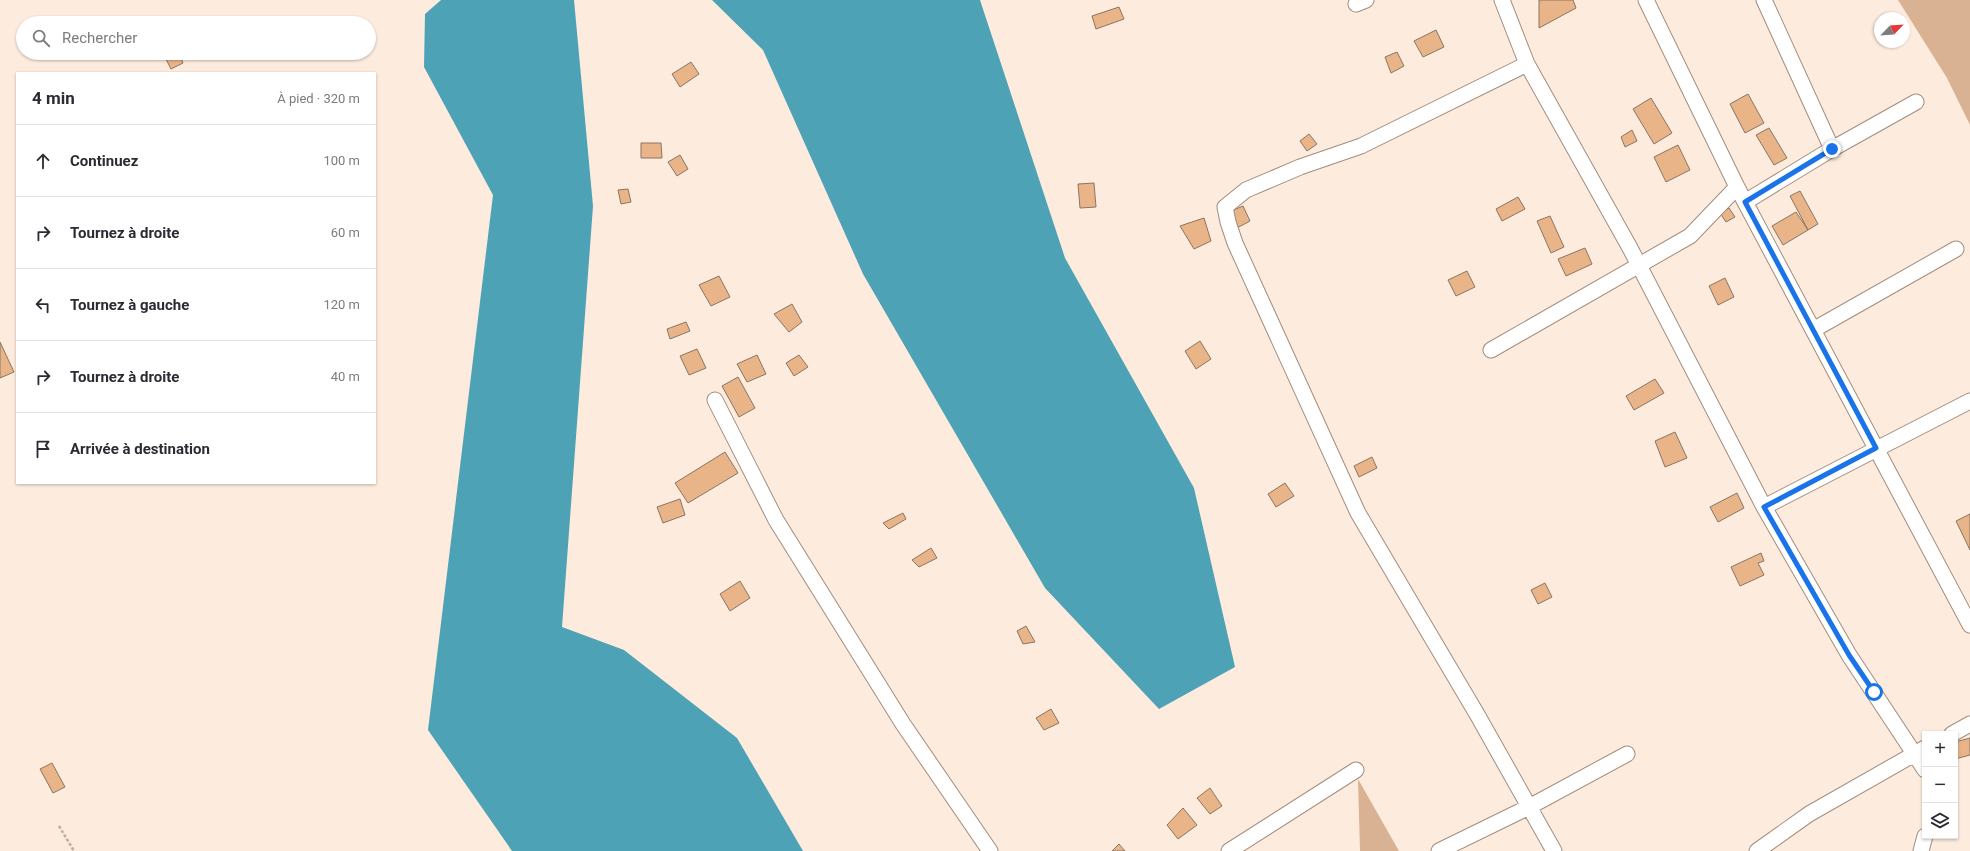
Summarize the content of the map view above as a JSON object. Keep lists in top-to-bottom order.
{
  "north": "top right",
  "page": {
    "search": "Rechercher",
    "heading": ["4 min", "À pied · 320 m"],
    "list": [
      ["Continuez", "100 m"],
      ["Tournez à droite", "60 m"],
      ["Tournez à gauche", "120 m"],
      ["Tournez à droite", "40 m"],
      "Arrivée à destination"
    ],
    "map_buttons": ["+", "−"]
  }
}
